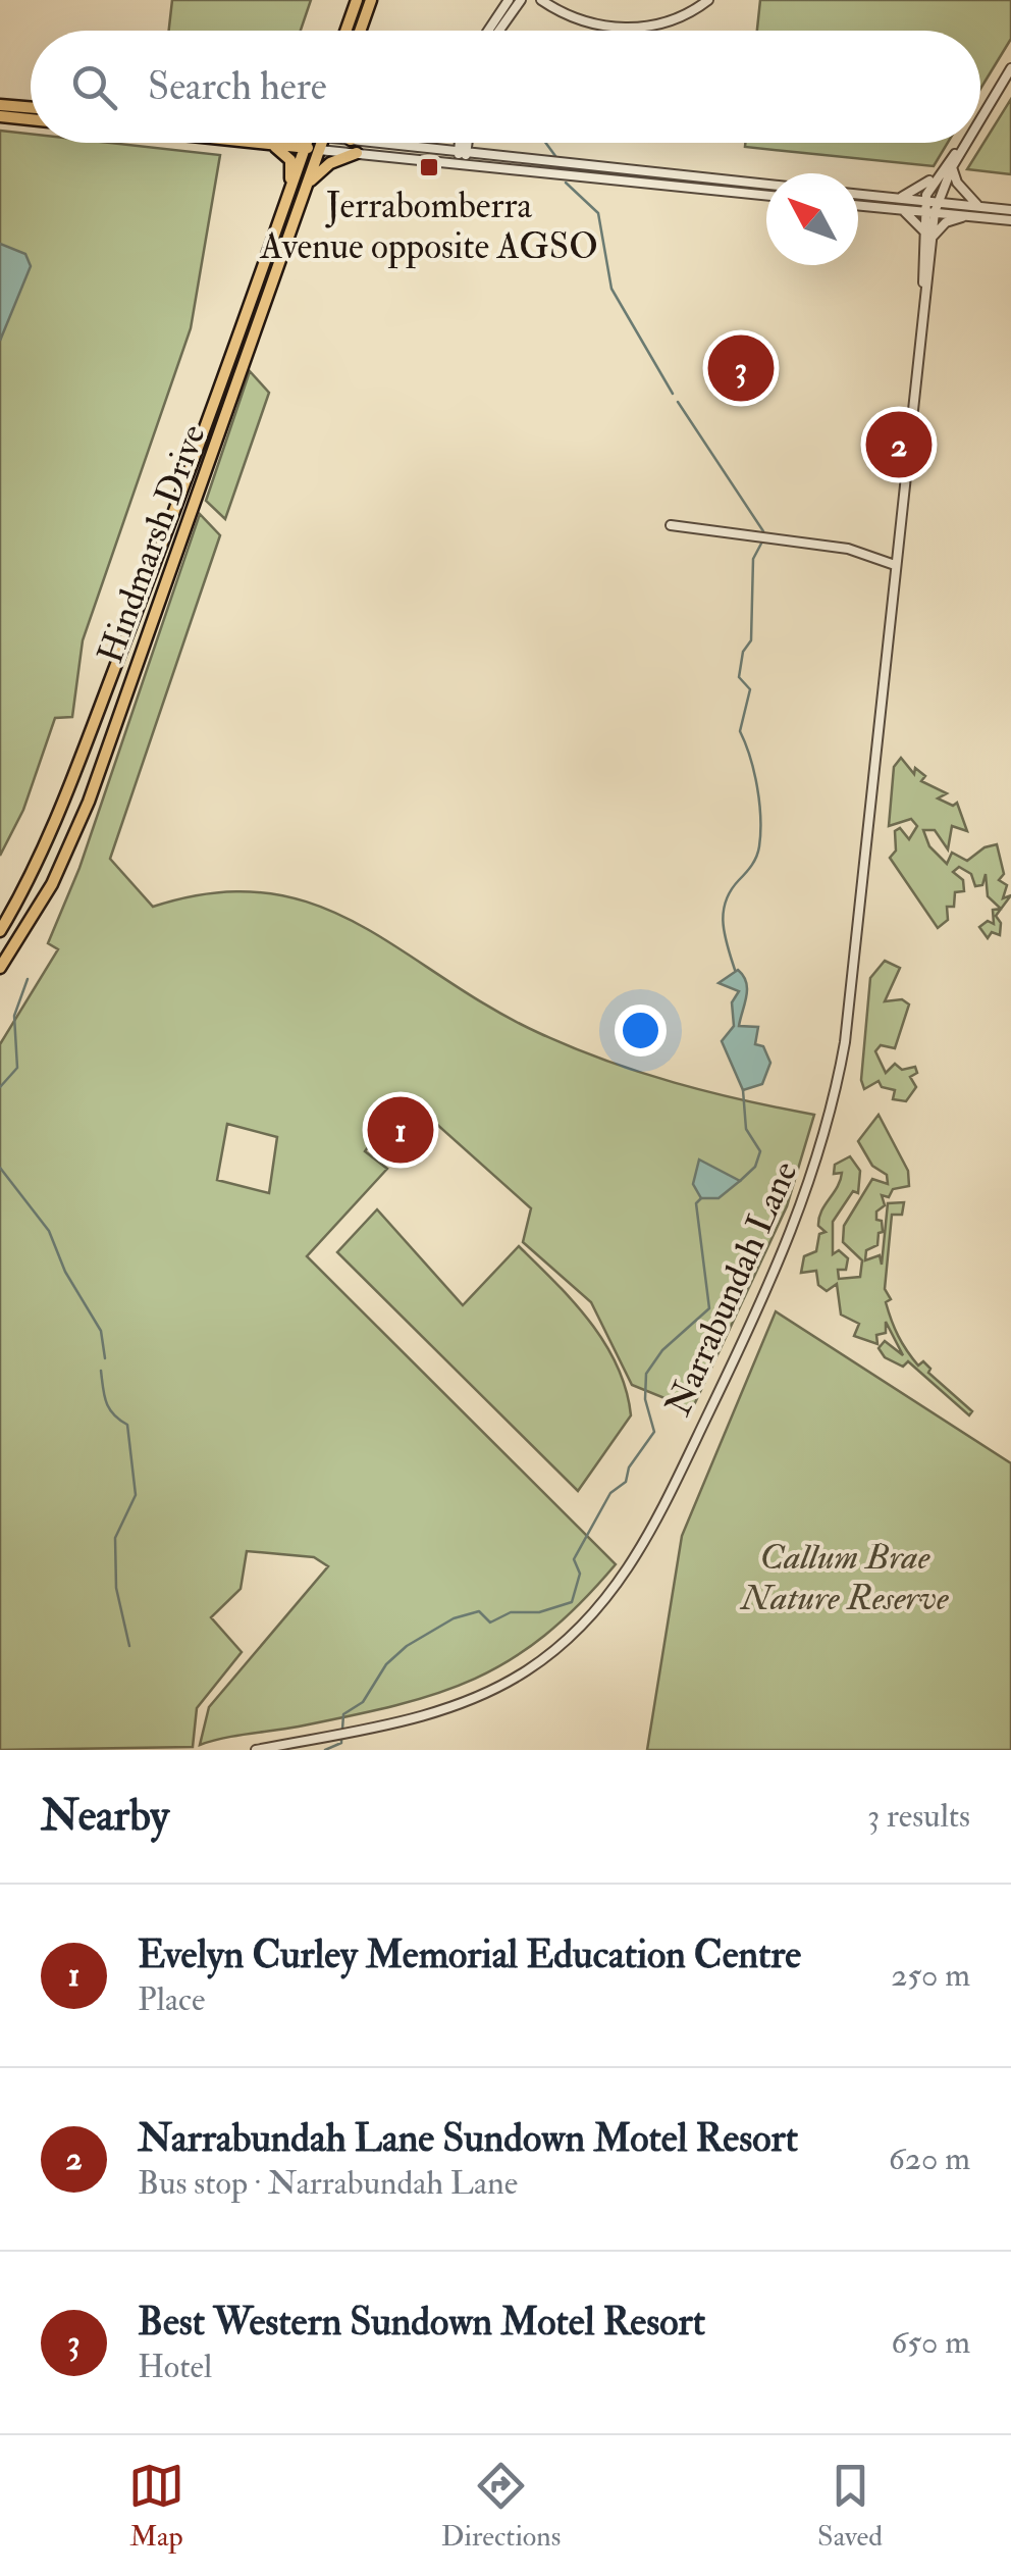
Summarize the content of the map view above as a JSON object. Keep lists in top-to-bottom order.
{
  "streets": {
    "main road": ["Hindmarsh Drive"],
    "street": ["Narrabundah Lane"]
  },
  "parks": ["Callum Brae Nature Reserve"],
  "places": {
    "transit": ["Jerrabomberra Avenue opposite AGSO"]
  },
  "north": "top left",
  "page": {
    "search": "Search here",
    "pins": ["3", "2", "1"],
    "heading": ["Nearby", "3 results"],
    "list": [
      {
        "mark": "1",
        "name": "Evelyn Curley Memorial Education Centre",
        "note": "Place",
        "value": "250 m"
      },
      {
        "mark": "2",
        "name": "Narrabundah Lane Sundown Motel Resort",
        "note": "Bus stop · Narrabundah Lane",
        "value": "620 m"
      },
      {
        "mark": "3",
        "name": "Best Western Sundown Motel Resort",
        "note": "Hotel",
        "value": "650 m"
      }
    ],
    "nav": ["Map", "Directions", "Saved"]
  }
}
